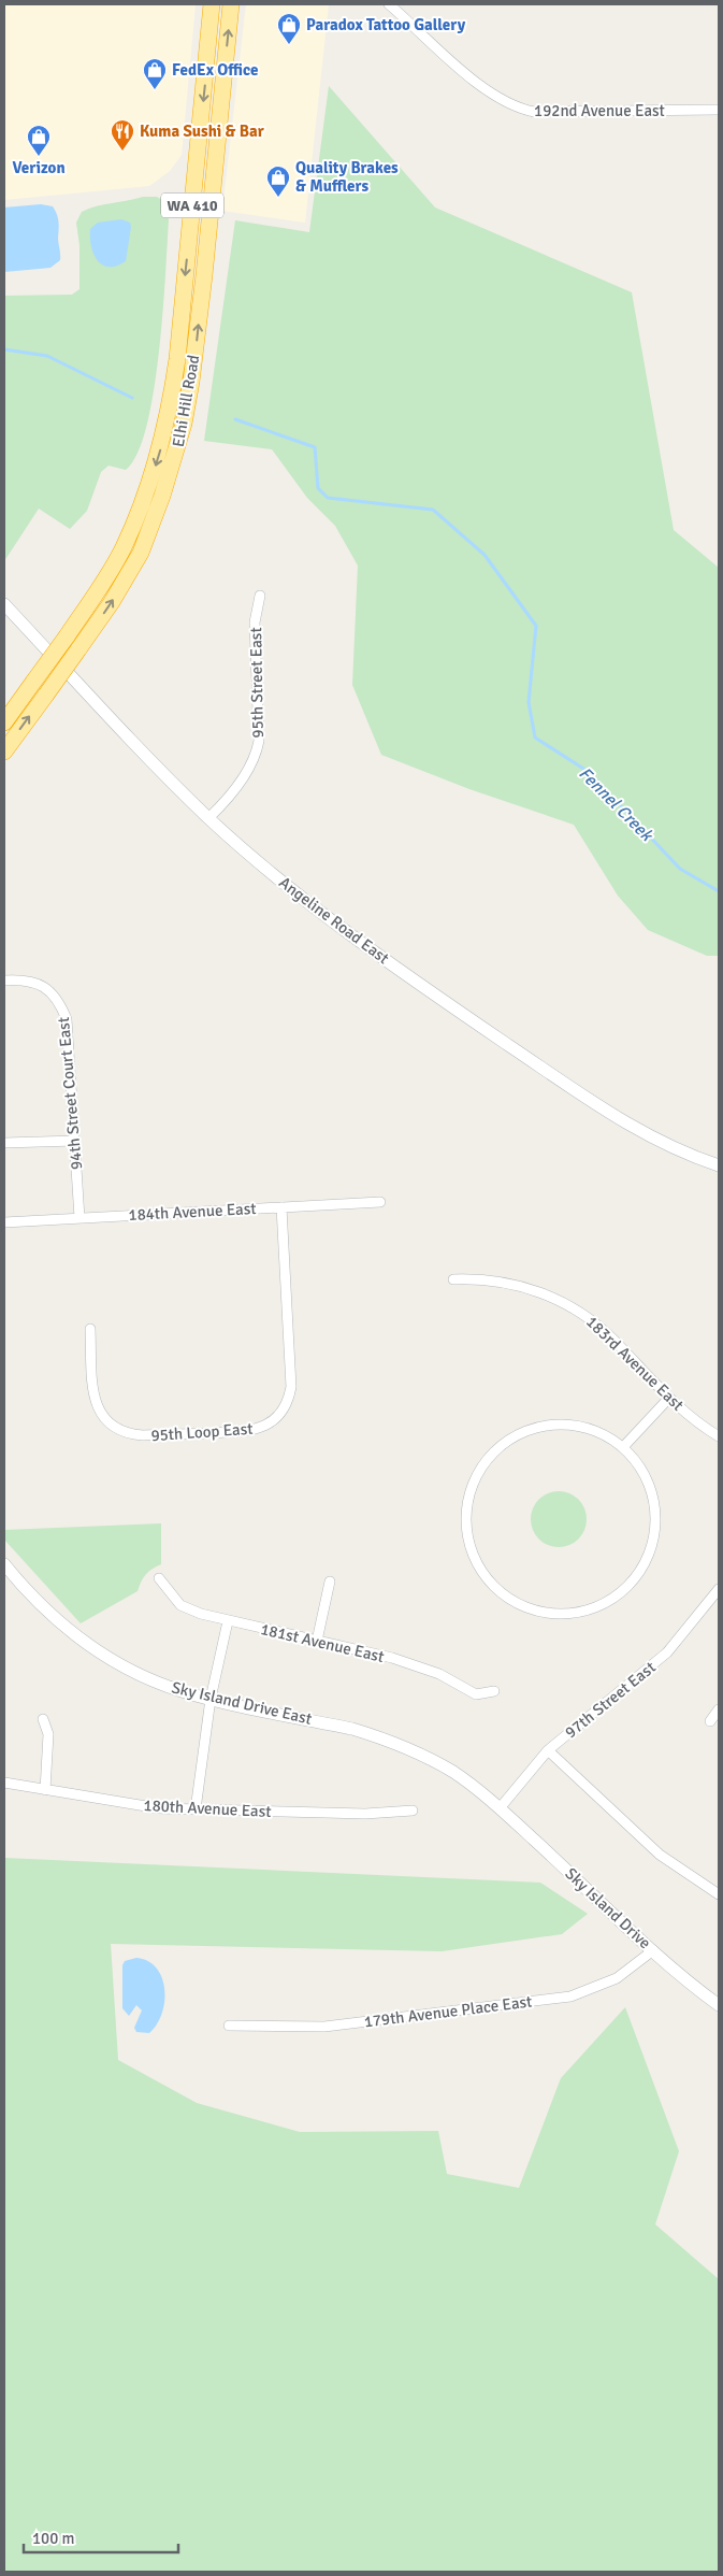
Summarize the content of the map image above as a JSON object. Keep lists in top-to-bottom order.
{
  "streets": {
    "highway": ["WA 410", "Elhi Hill Road"],
    "street": [
      "192nd Avenue East",
      "95th Street East",
      "Angeline Road East",
      "94th Street Court East",
      "184th Avenue East",
      "183rd Avenue East",
      "95th Loop East",
      "181st Avenue East",
      "97th Street East",
      "Sky Island Drive East",
      "180th Avenue East",
      "Sky Island Drive",
      "179th Avenue Place East"
    ]
  },
  "crossings": [
    ["95th Street East", "Angeline Road East"],
    ["94th Street Court East", "184th Avenue East"],
    ["184th Avenue East", "95th Loop East"],
    ["97th Street East", "Sky Island Drive East"],
    ["97th Street East", "Sky Island Drive"],
    ["Sky Island Drive East", "Sky Island Drive"],
    ["Sky Island Drive", "179th Avenue Place East"]
  ],
  "water": ["Fennel Creek"],
  "places": {
    "shop": [
      "Paradox Tattoo Gallery",
      "FedEx Office",
      "Verizon",
      "Quality Brakes & Mufflers"
    ],
    "restaurant": ["Kuma Sushi & Bar"]
  },
  "scale_bar": "100 m"
}
